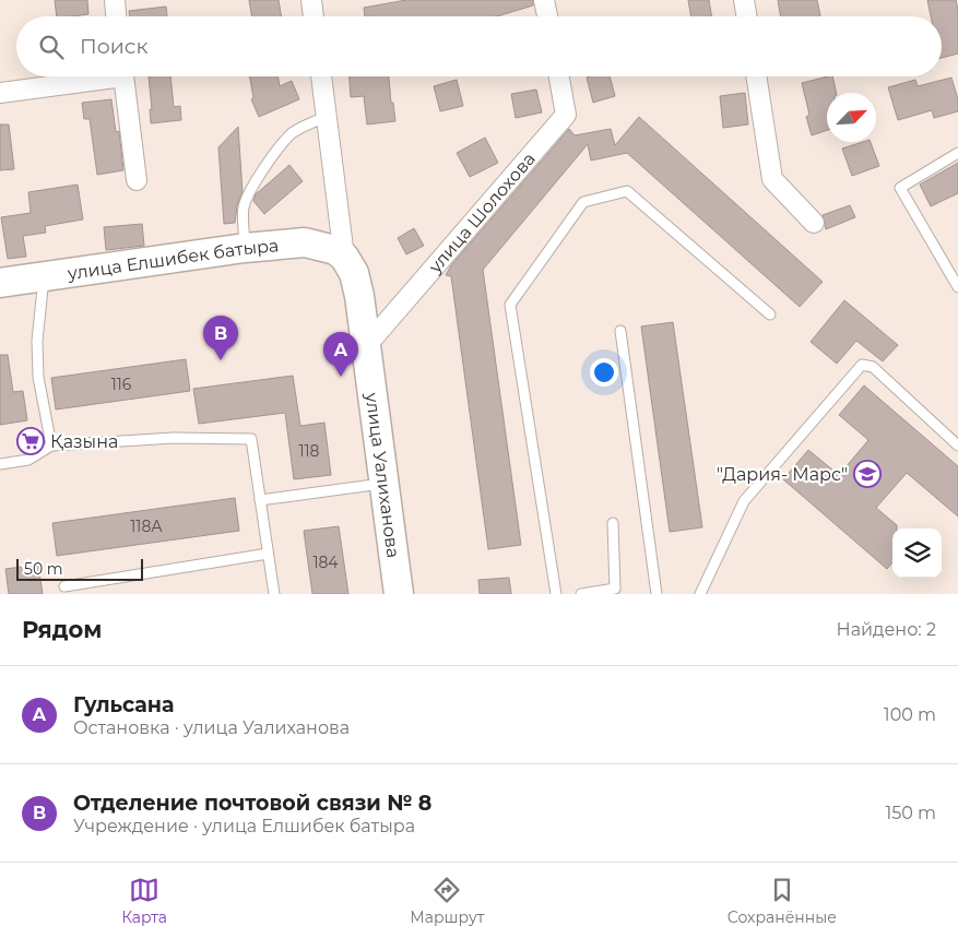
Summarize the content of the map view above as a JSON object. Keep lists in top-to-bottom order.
{
  "streets": {
    "main road": ["улица Елшибек батыра", "улица Уалиханова"],
    "street": ["улица Шолохова"]
  },
  "crossings": [
    ["улица Шолохова", "улица Уалиханова"],
    ["улица Елшибек батыра", "улица Уалиханова"]
  ],
  "places": {
    "supermarket": ["Қазына"],
    "school or university": ["\"Дария- Марс\""]
  },
  "house_numbers": [
    "116",
    "118",
    "118А",
    "184"
  ],
  "scale_bar": "50 m",
  "north": "top right",
  "page": {
    "search": "Поиск",
    "pins": ["B", "A"],
    "scale": "50 m",
    "heading": ["Рядом", "Найдено: 2"],
    "list": [
      {
        "mark": "A",
        "name": "Гульсана",
        "note": "Остановка · улица Уалиханова",
        "value": "100 m"
      },
      {
        "mark": "B",
        "name": "Отделение почтовой связи № 8",
        "note": "Учреждение · улица Елшибек батыра",
        "value": "150 m"
      }
    ],
    "nav": ["Карта", "Маршрут", "Сохранённые"]
  }
}
